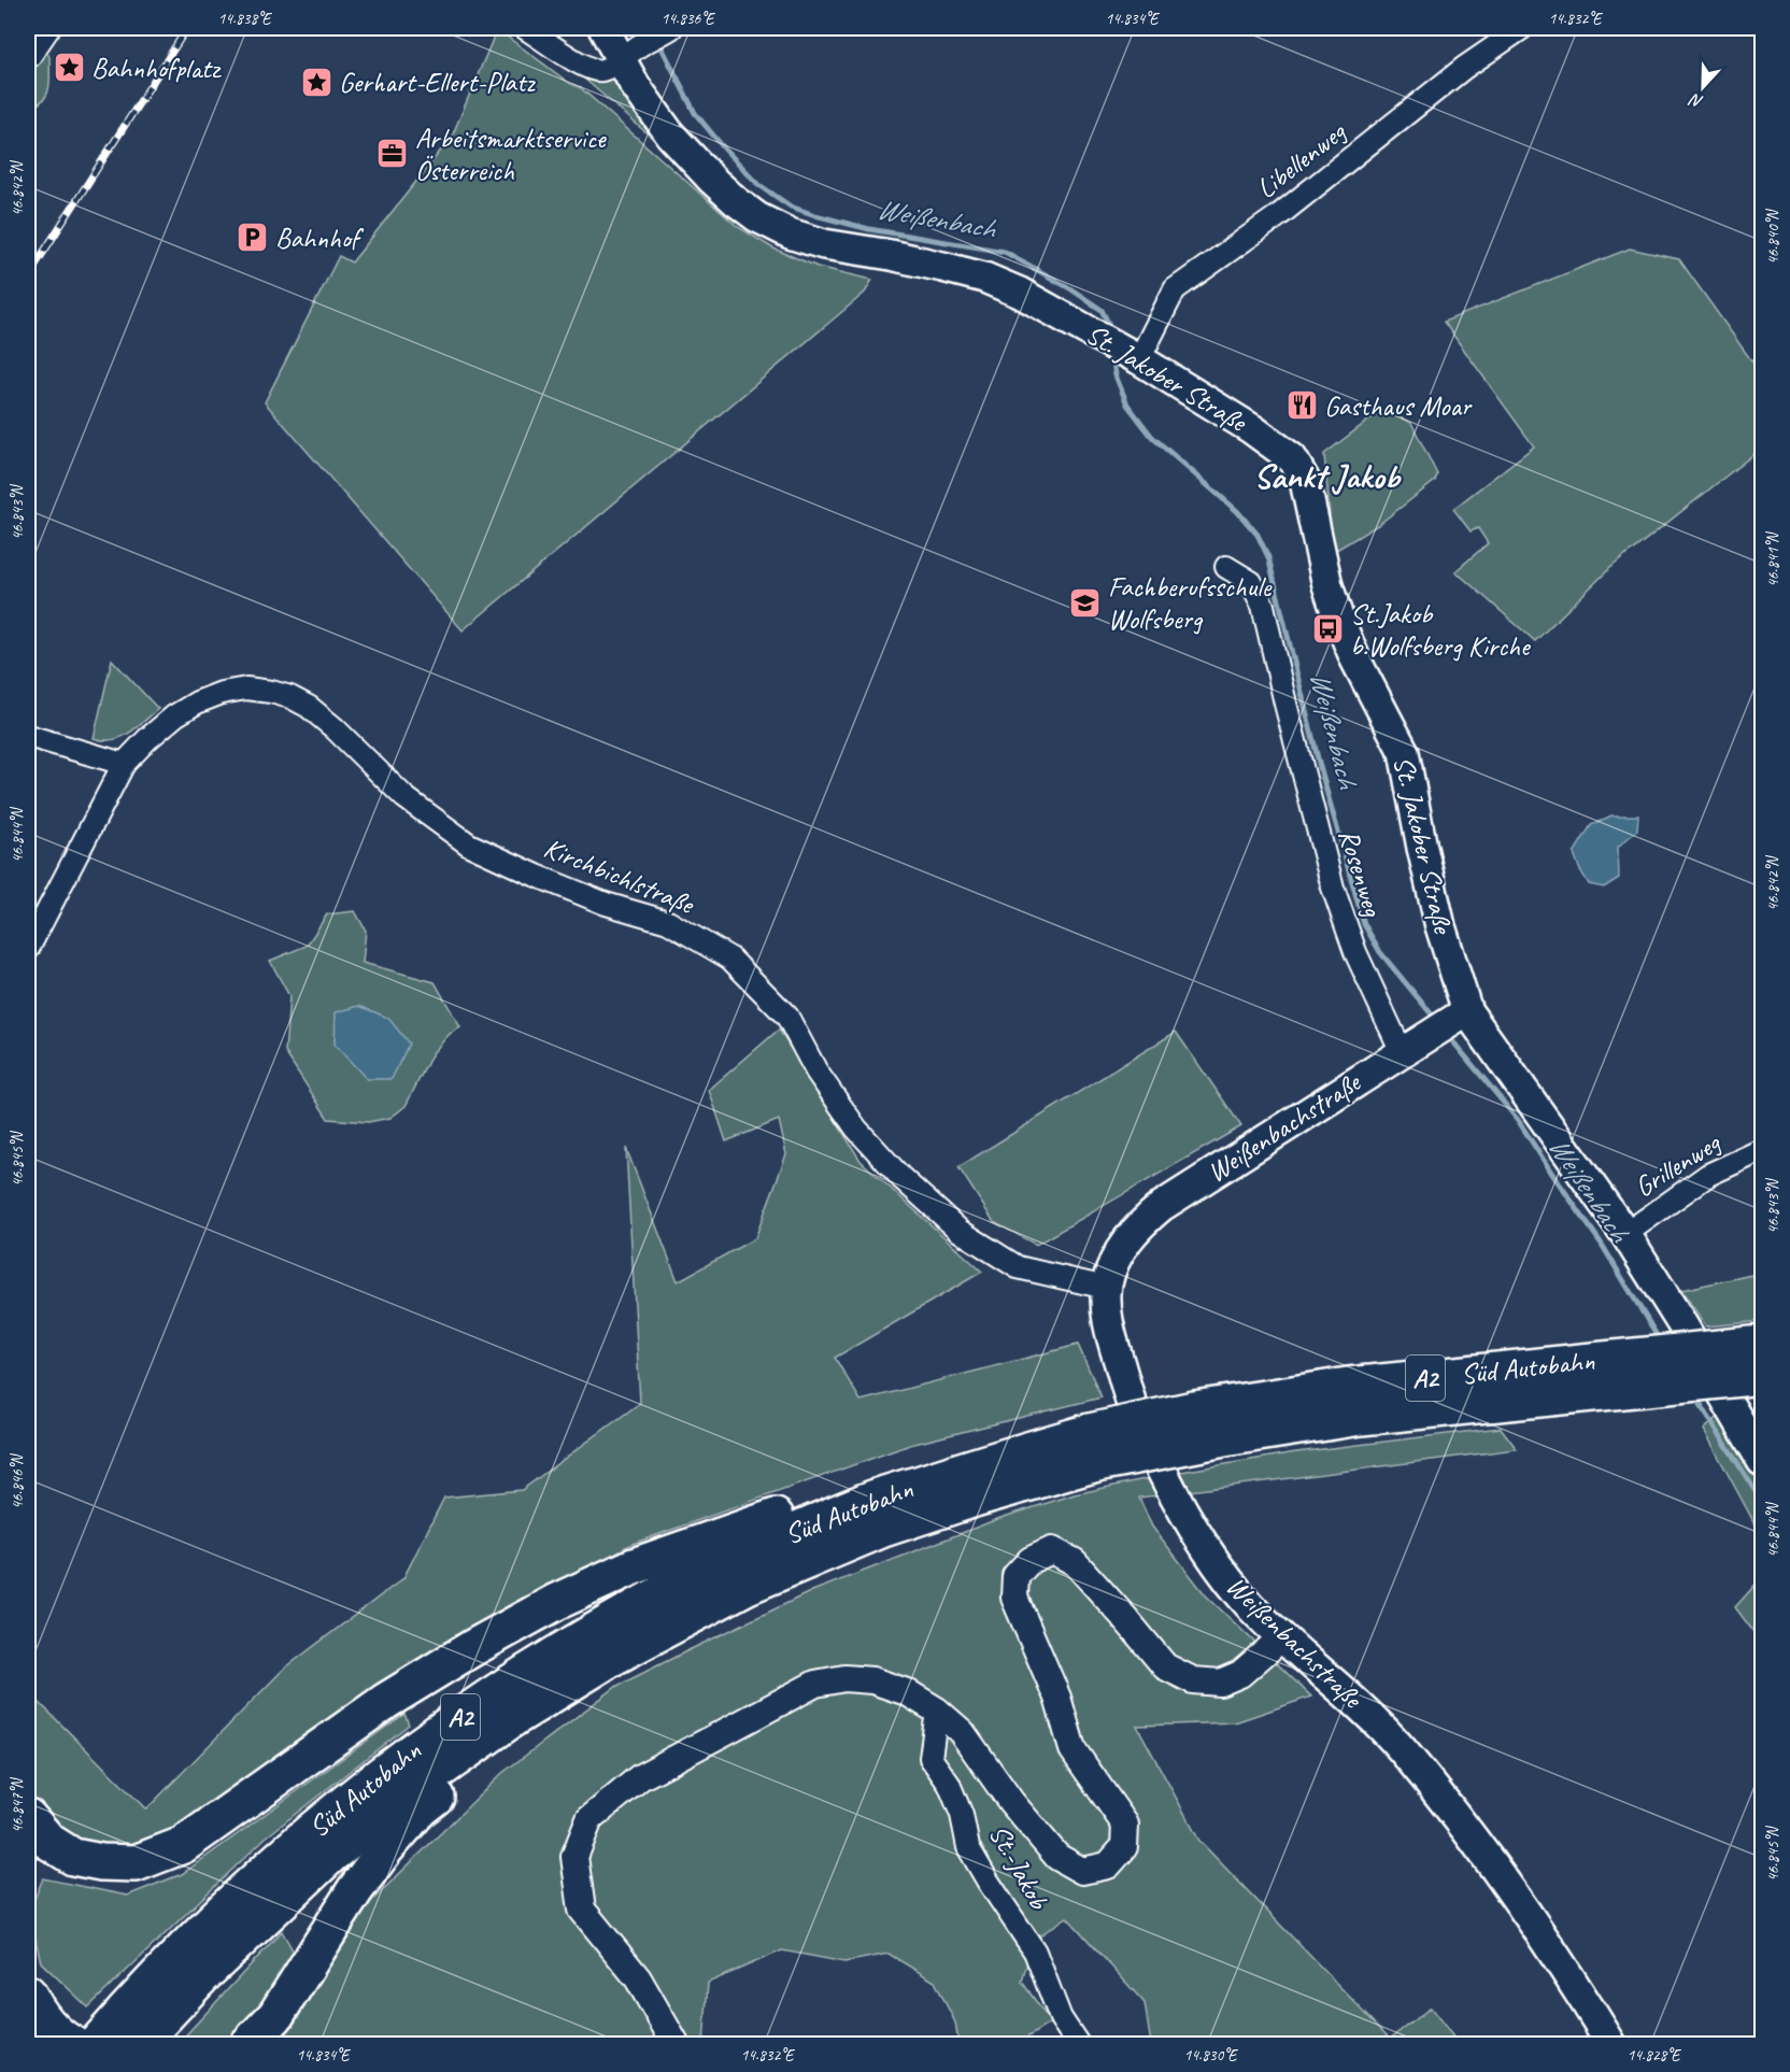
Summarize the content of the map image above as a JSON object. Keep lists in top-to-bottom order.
{
  "streets": {
    "highway": ["Süd Autobahn", "A2"],
    "main road": ["St. Jakober Straße", "Weißenbachstraße"],
    "street": [
      "Libellenweg",
      "Rosenweg",
      "Kirchbichlstraße",
      "Grillenweg",
      "St.-Jakob"
    ]
  },
  "crossings": [
    ["Libellenweg", "St. Jakober Straße"],
    ["St. Jakober Straße", "Rosenweg"],
    ["St. Jakober Straße", "Weißenbachstraße"],
    ["St. Jakober Straße", "Grillenweg"],
    ["Rosenweg", "Weißenbachstraße"],
    ["Kirchbichlstraße", "Weißenbachstraße"]
  ],
  "districts": ["Sankt Jakob"],
  "water": ["Weißenbach"],
  "places": {
    "place": ["Bahnhofplatz", "Gerhart-Ellert-Platz"],
    "office": ["Arbeitsmarktservice Österreich"],
    "parking": ["Bahnhof"],
    "restaurant": ["Gasthaus Moar"],
    "school or university": ["Fachberufsschule Wolfsberg"],
    "bus stop": ["St.Jakob b.Wolfsberg Kirche"]
  },
  "north": "bottom",
  "coordinates": [
    "14.838°E",
    "14.836°E",
    "14.834°E",
    "14.832°E",
    "46.842°N",
    "46.840°N",
    "46.843°N",
    "46.841°N",
    "46.844°N",
    "46.845°N",
    "46.846°N",
    "46.847°N",
    "14.830°E",
    "14.828°E"
  ]
}
